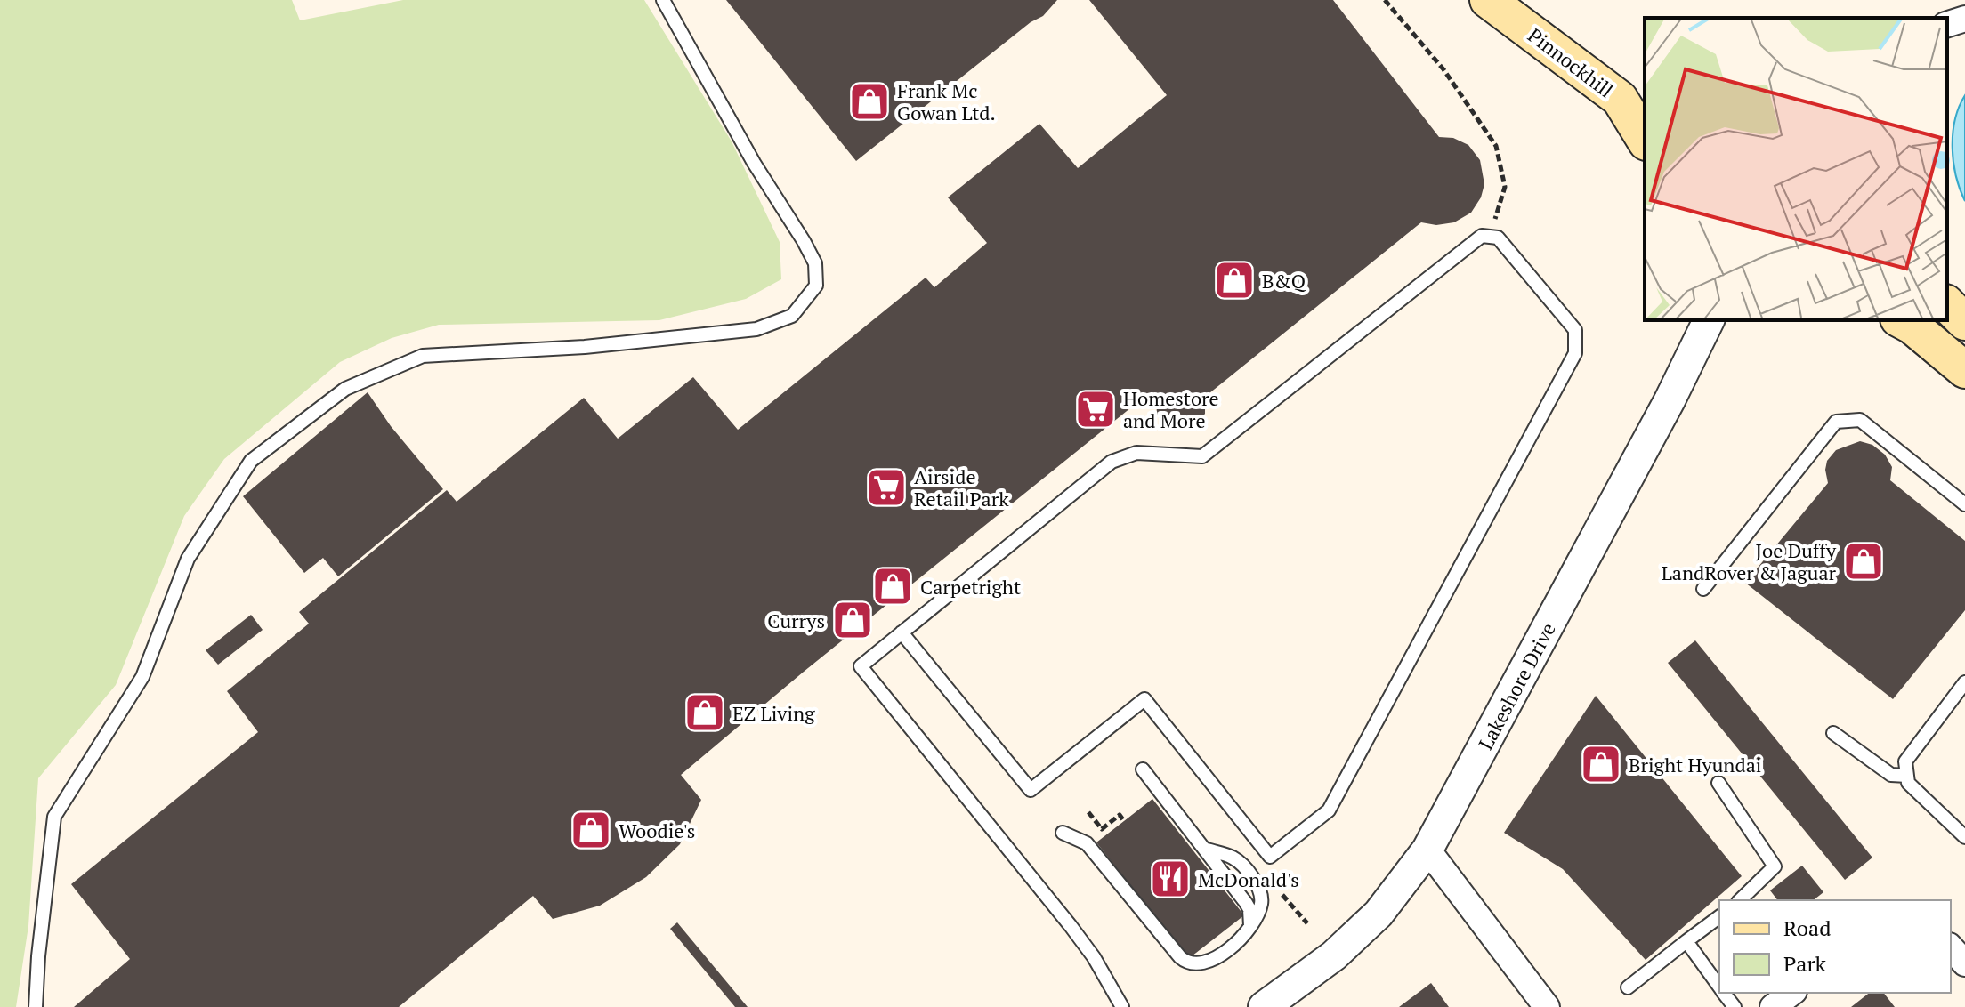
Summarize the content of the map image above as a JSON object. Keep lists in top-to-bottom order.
{
  "streets": {
    "main road": ["Pinnockhill"],
    "street": ["Lakeshore Drive"]
  },
  "places": {
    "shop": [
      "Frank Mc Gowan Ltd.",
      "B&Q",
      "Joe Duffy LandRover & Jaguar",
      "Carpetright",
      "Currys",
      "EZ Living",
      "Bright Hyundai",
      "Woodie's"
    ],
    "supermarket": ["Homestore and More", "Airside Retail Park"],
    "restaurant": ["McDonald's"]
  },
  "legend": ["Road", "Park"]
}
